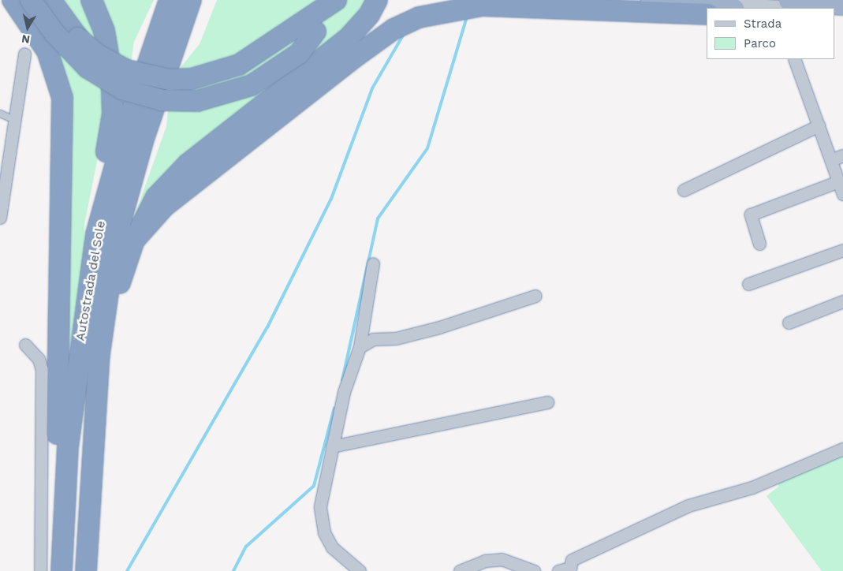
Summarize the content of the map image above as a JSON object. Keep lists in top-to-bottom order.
{
  "streets": {
    "highway": ["Autostrada del Sole"]
  },
  "legend": ["Strada", "Parco"],
  "north": "bottom"
}
